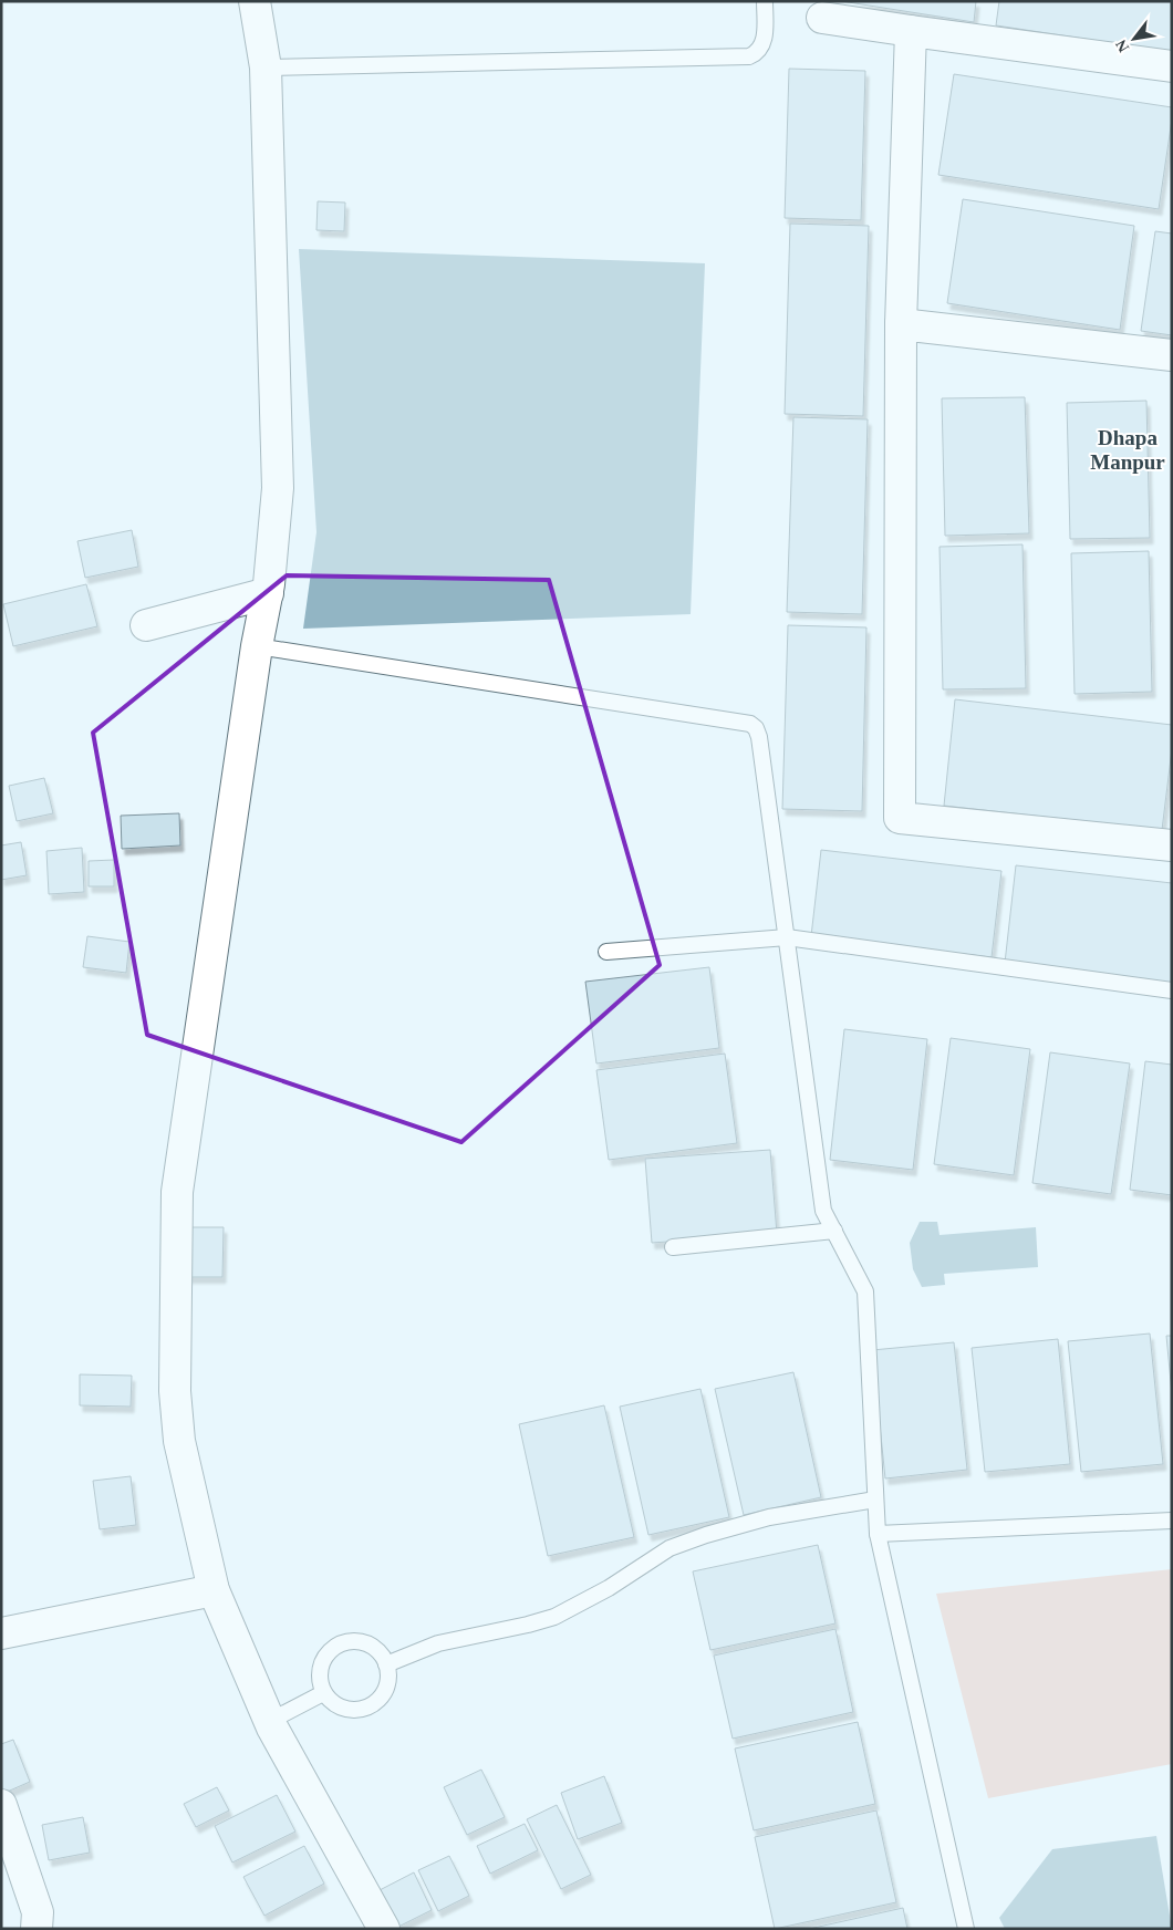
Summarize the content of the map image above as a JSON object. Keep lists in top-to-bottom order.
{
  "districts": ["Dhapa Manpur"],
  "north": "bottom left"
}
